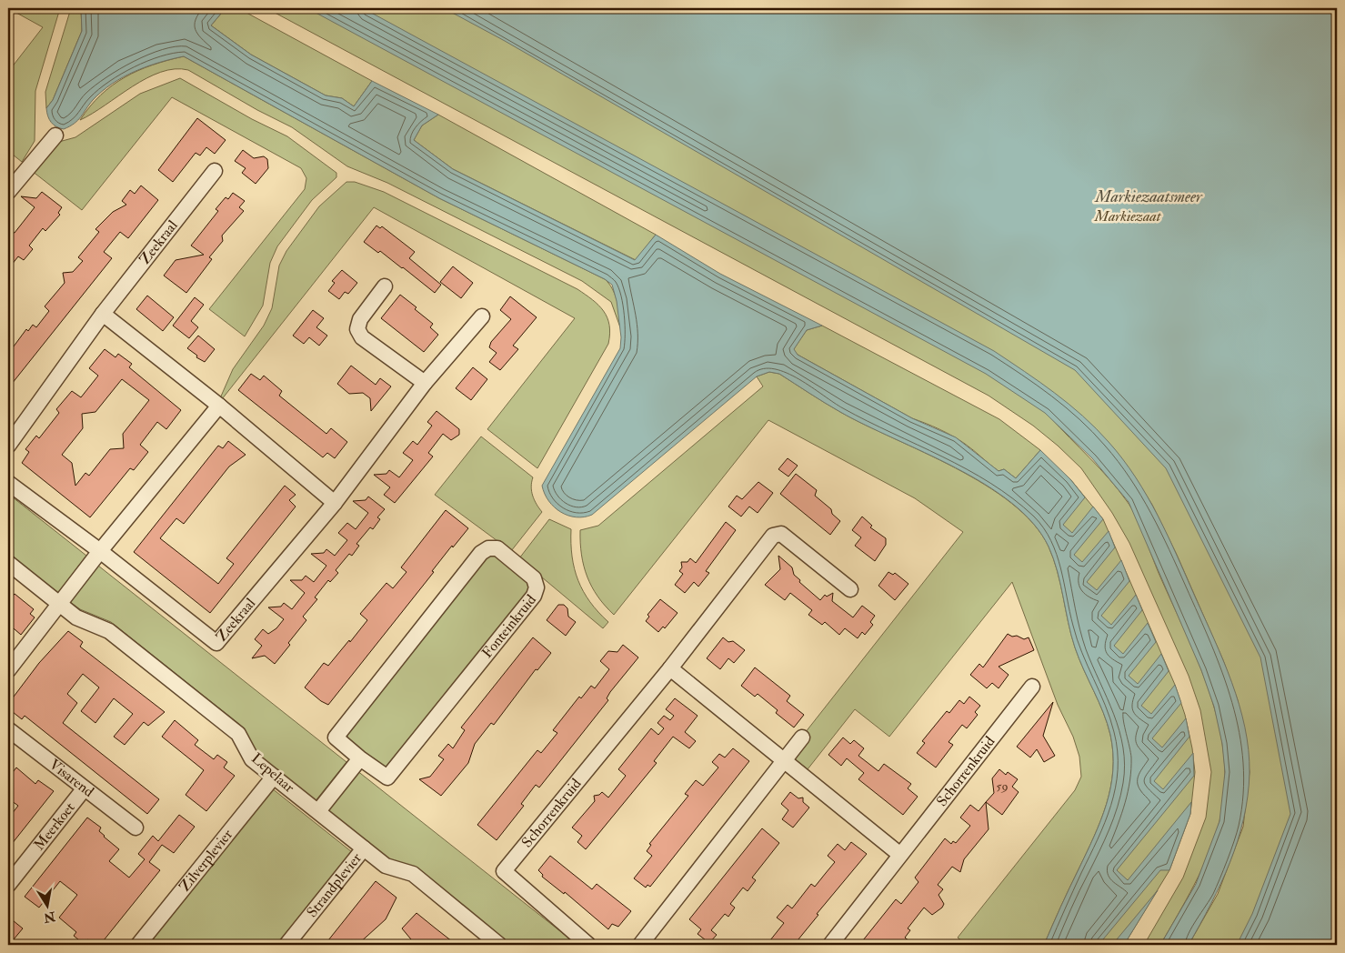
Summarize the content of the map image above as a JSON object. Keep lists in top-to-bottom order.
{
  "streets": {
    "street": [
      "Zeekraal",
      "Fonteinkruid",
      "Schorrenkruid",
      "Lepelaar",
      "Visarend",
      "Meerkoet",
      "Zilverplevier",
      "Strandplevier"
    ]
  },
  "crossings": [
    ["Lepelaar", "Zilverplevier"],
    ["Lepelaar", "Strandplevier"],
    ["Visarend", "Meerkoet"]
  ],
  "water": ["Markiezaatsmeer"],
  "parks": ["Markiezaat"],
  "house_numbers": ["59"],
  "north": "bottom"
}
